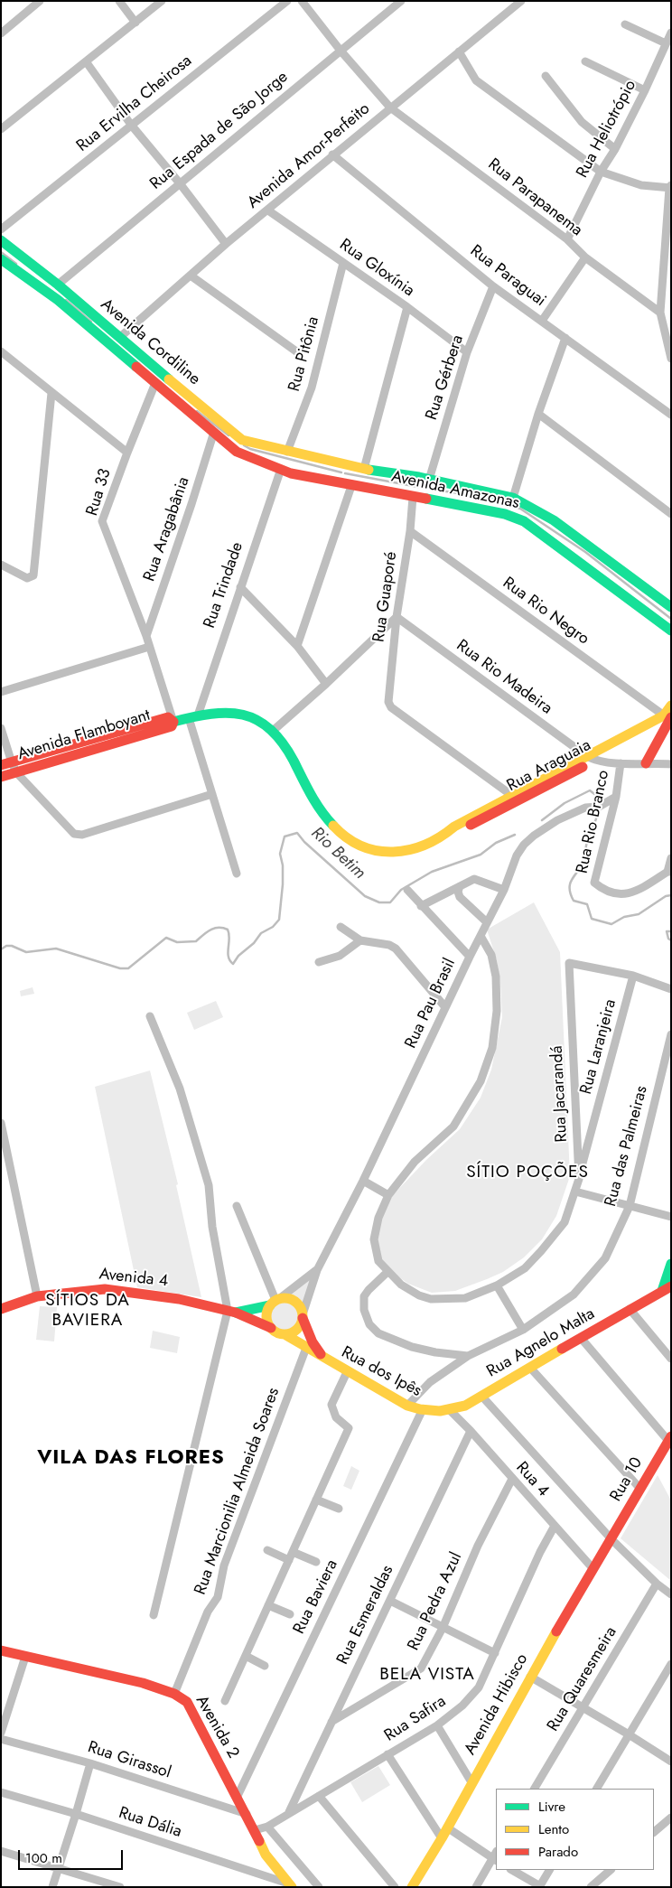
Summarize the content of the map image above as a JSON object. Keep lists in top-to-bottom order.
{
  "streets": {
    "street": [
      "Rua Ervilha Cheirosa",
      "Rua Heliotrópio",
      "Rua Espada de São Jorge",
      "Avenida Amor-Perfeito",
      "Rua Parapanema",
      "Rua Gloxínia",
      "Rua Paraguai",
      "Avenida Cordiline",
      "Rua Pitônia",
      "Rua Gérbera",
      "Avenida Amazonas",
      "Rua 33",
      "Rua Aragabânia",
      "Rua Trindade",
      "Rua Guaporé",
      "Rua Rio Negro",
      "Rua Rio Madeira",
      "Avenida Flamboyant",
      "Rua Araguaia",
      "Rua Rio Branco",
      "Rua Pau Brasil",
      "Rua Laranjeira",
      "Rua Jacarandá",
      "Rua das Palmeiras",
      "Avenida 4",
      "Rua Agnelo Malta",
      "Rua dos Ipês",
      "Rua 4",
      "Rua 10",
      "Rua Marcionilia Almeida Soares",
      "Rua Baviera",
      "Rua Pedra Azul",
      "Rua Esmeraldas",
      "Rua Quaresmeira",
      "Avenida Hibisco",
      "Rua Safira",
      "Avenida 2",
      "Rua Girassol",
      "Rua Dália"
    ]
  },
  "crossings": [
    ["Rua Heliotrópio", "Rua Parapanema"],
    ["Rua Espada de São Jorge", "Rua Parapanema"],
    ["Rua Espada de São Jorge", "Avenida Cordiline"],
    ["Avenida Amor-Perfeito", "Rua Parapanema"],
    ["Avenida Amor-Perfeito", "Rua Gloxínia"],
    ["Avenida Amor-Perfeito", "Rua Paraguai"],
    ["Avenida Amor-Perfeito", "Avenida Cordiline"],
    ["Rua Gloxínia", "Rua Pitônia"],
    ["Rua Gloxínia", "Rua Gérbera"],
    ["Rua Paraguai", "Rua Gérbera"],
    ["Avenida Cordiline", "Rua Pitônia"],
    ["Avenida Cordiline", "Avenida Amazonas"],
    ["Avenida Cordiline", "Rua 33"],
    ["Avenida Cordiline", "Rua Aragabânia"],
    ["Avenida Cordiline", "Rua Trindade"],
    ["Rua Pitônia", "Avenida Amazonas"],
    ["Rua Gérbera", "Avenida Amazonas"],
    ["Avenida Amazonas", "Rua Trindade"],
    ["Avenida Amazonas", "Rua Guaporé"],
    ["Rua 33", "Rua Aragabânia"],
    ["Rua 33", "Avenida Flamboyant"],
    ["Rua Trindade", "Avenida Flamboyant"],
    ["Rua Guaporé", "Rua Rio Negro"],
    ["Rua Guaporé", "Rua Rio Madeira"],
    ["Rua Guaporé", "Rua Araguaia"],
    ["Rua Rio Negro", "Rua Araguaia"],
    ["Rua Rio Madeira", "Rua Araguaia"],
    ["Avenida Flamboyant", "Rua Araguaia"],
    ["Rua Rio Branco", "Rua Pau Brasil"],
    ["Rua Pau Brasil", "Rua Jacarandá"],
    ["Rua Pau Brasil", "Avenida 4"],
    ["Rua Pau Brasil", "Rua dos Ipês"],
    ["Rua Laranjeira", "Rua Jacarandá"],
    ["Rua das Palmeiras", "Rua dos Ipês"],
    ["Avenida 4", "Rua dos Ipês"],
    ["Rua Agnelo Malta", "Rua dos Ipês"],
    ["Rua Agnelo Malta", "Rua 4"],
    ["Rua Agnelo Malta", "Rua Baviera"],
    ["Rua dos Ipês", "Rua Marcionilia Almeida Soares"],
    ["Rua dos Ipês", "Rua Baviera"],
    ["Rua 4", "Rua Pedra Azul"],
    ["Rua 4", "Rua Esmeraldas"],
    ["Rua 4", "Avenida Hibisco"],
    ["Rua 4", "Rua Safira"],
    ["Rua 10", "Avenida Hibisco"],
    ["Rua Marcionilia Almeida Soares", "Avenida 2"],
    ["Rua Baviera", "Avenida 2"],
    ["Rua Pedra Azul", "Rua Esmeraldas"],
    ["Rua Esmeraldas", "Rua Safira"],
    ["Rua Safira", "Avenida 2"],
    ["Avenida 2", "Rua Girassol"],
    ["Avenida 2", "Rua Dália"]
  ],
  "districts": [
    "SÍTIO POÇÕES",
    "SÍTIOS DA BAVIERA",
    "VILA DAS FLORES",
    "BELA VISTA"
  ],
  "water": ["Rio Betim"],
  "legend": ["Livre", "Lento", "Parado"],
  "scale_bar": "100 m"
}
